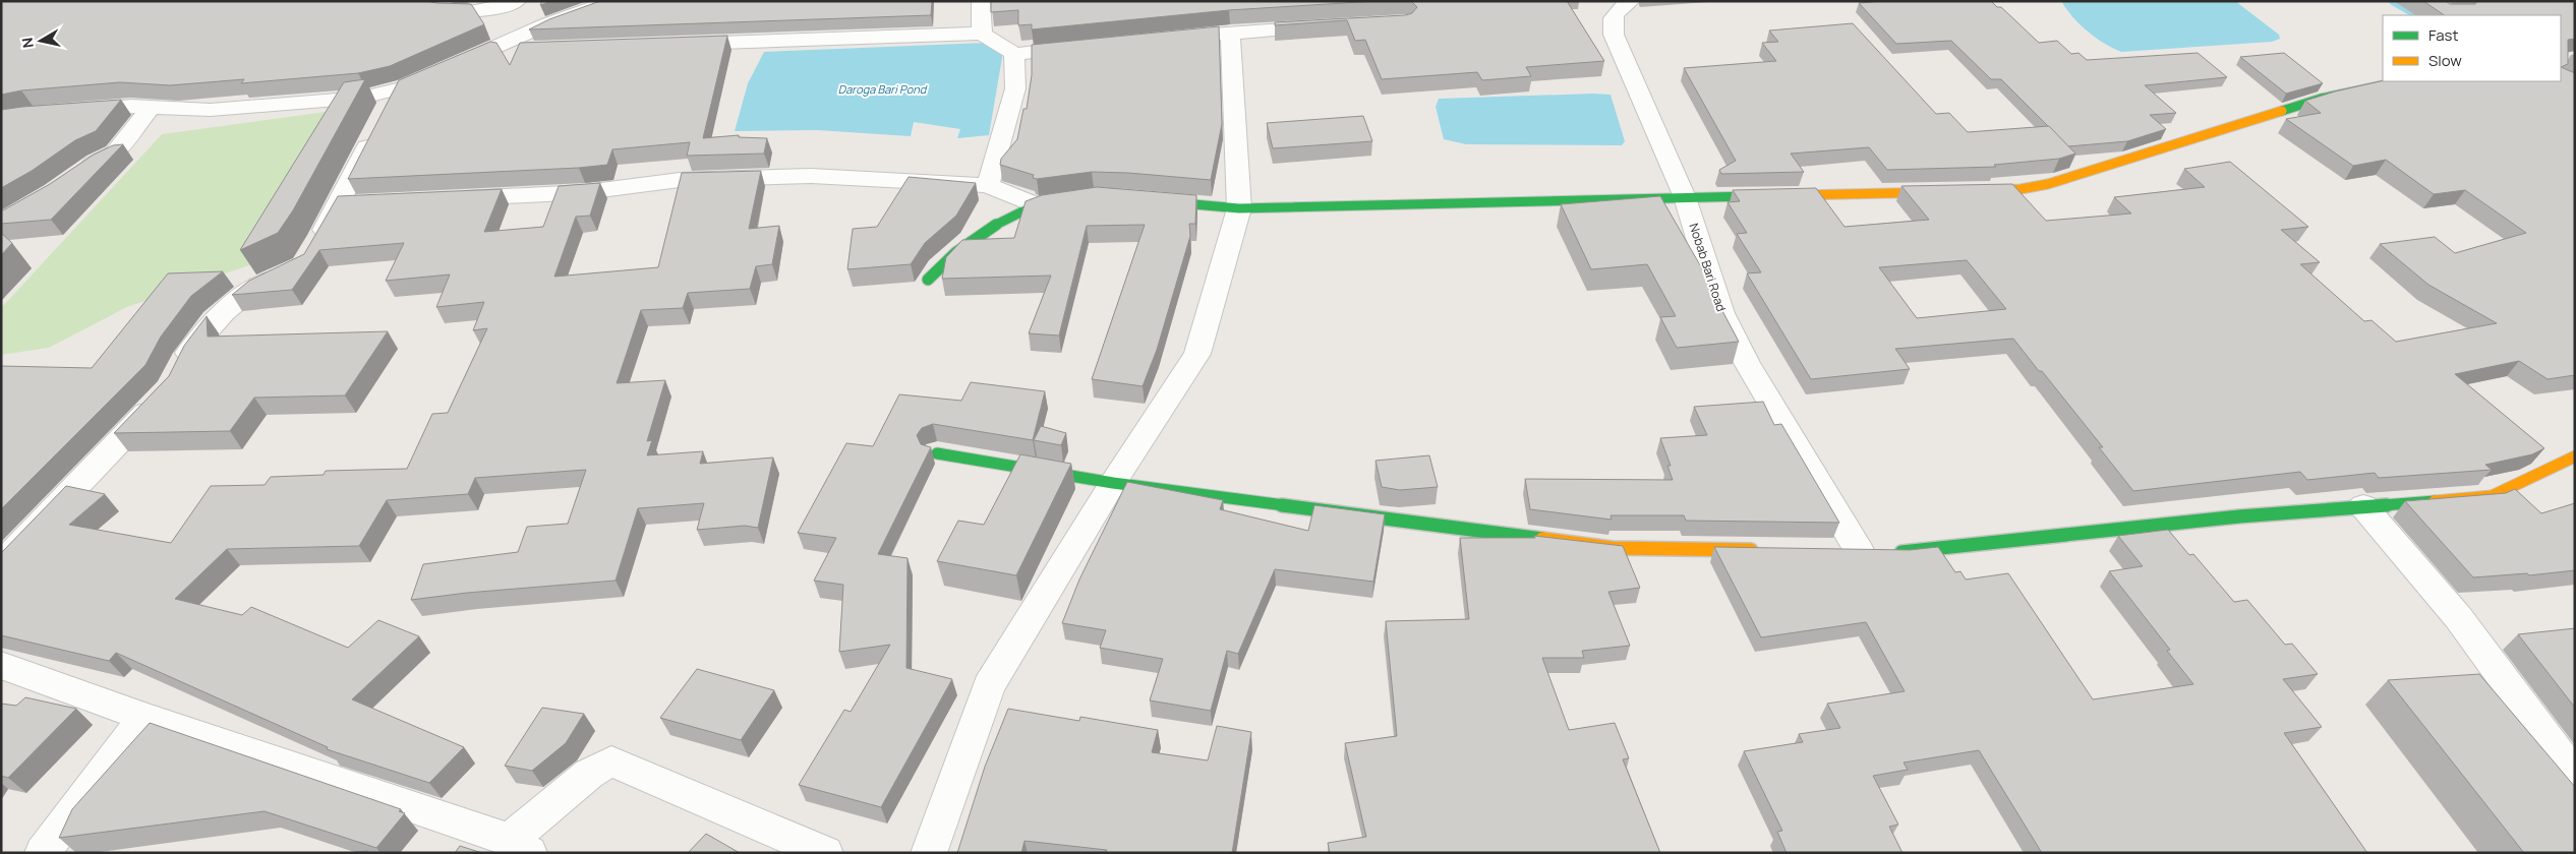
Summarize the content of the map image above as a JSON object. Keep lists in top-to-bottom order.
{
  "streets": {
    "street": ["Nobab Bari Road"]
  },
  "water": ["Daroga Bari Pond"],
  "legend": ["Fast", "Slow"],
  "north": "left"
}
